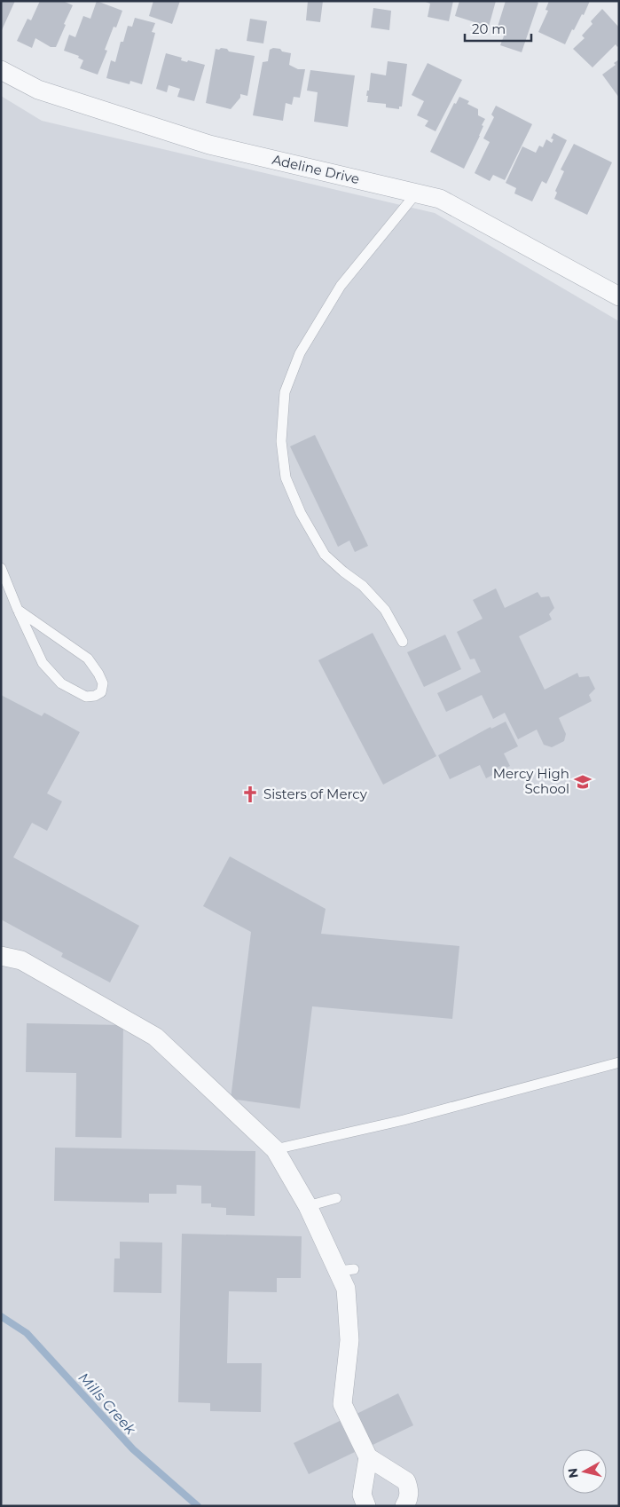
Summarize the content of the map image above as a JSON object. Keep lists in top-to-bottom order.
{
  "streets": {
    "street": ["Adeline Drive"]
  },
  "water": ["Mills Creek"],
  "places": {
    "school or university": ["Mercy High School"],
    "church": ["Sisters of Mercy"]
  },
  "scale_bar": "20 m",
  "north": "left"
}
